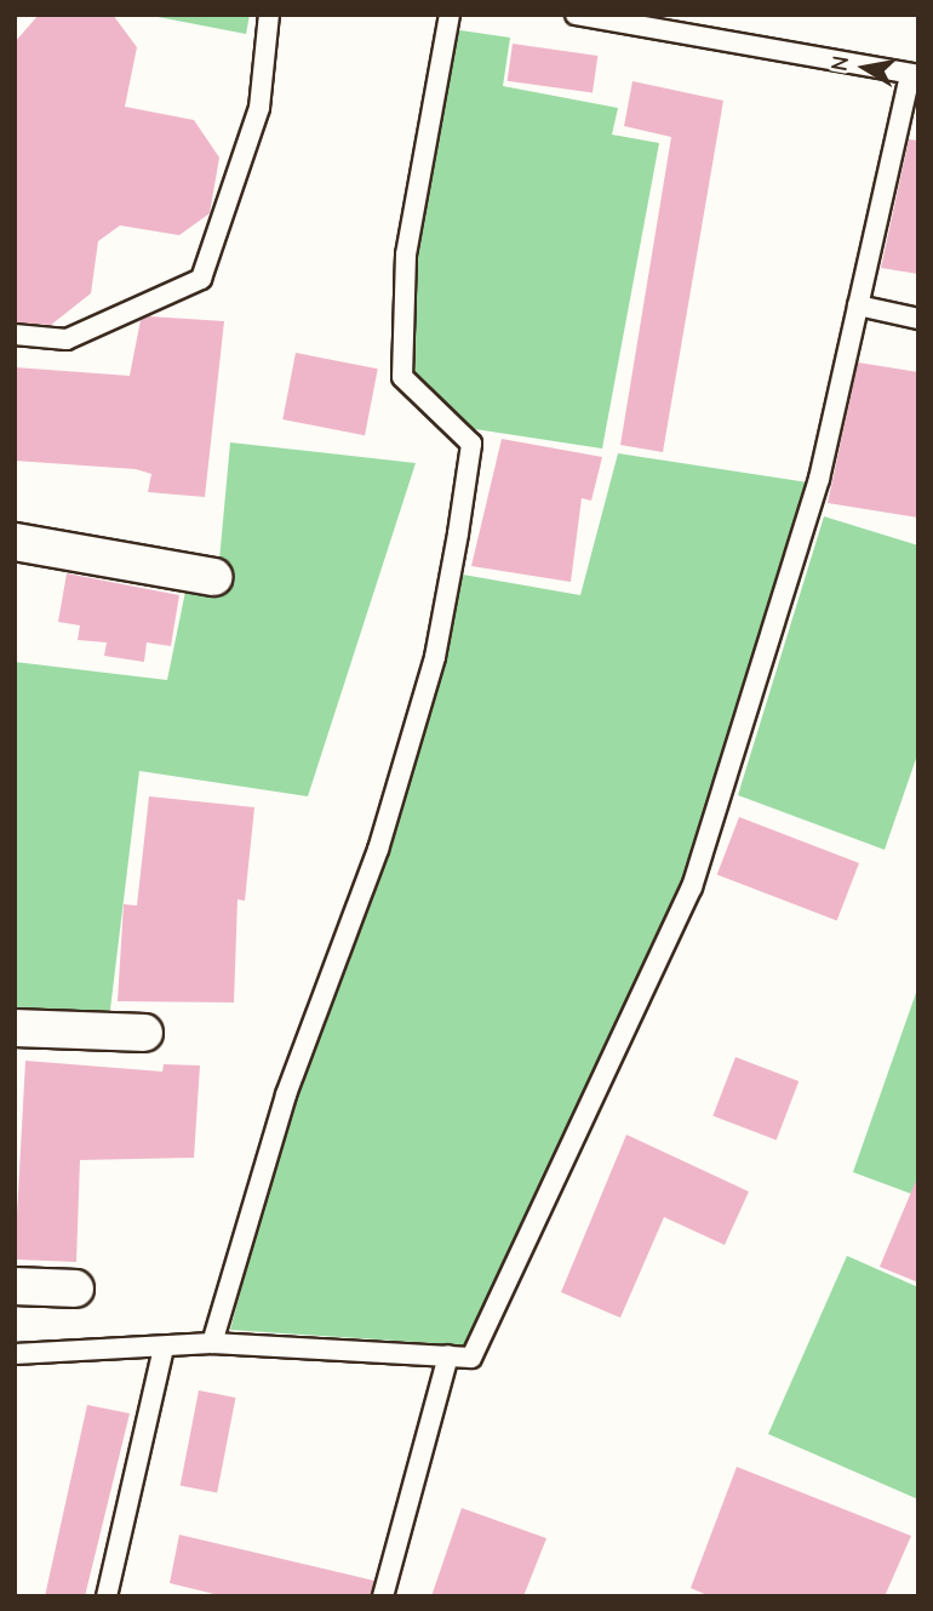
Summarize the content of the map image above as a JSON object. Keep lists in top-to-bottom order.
{
  "north": "left"
}
